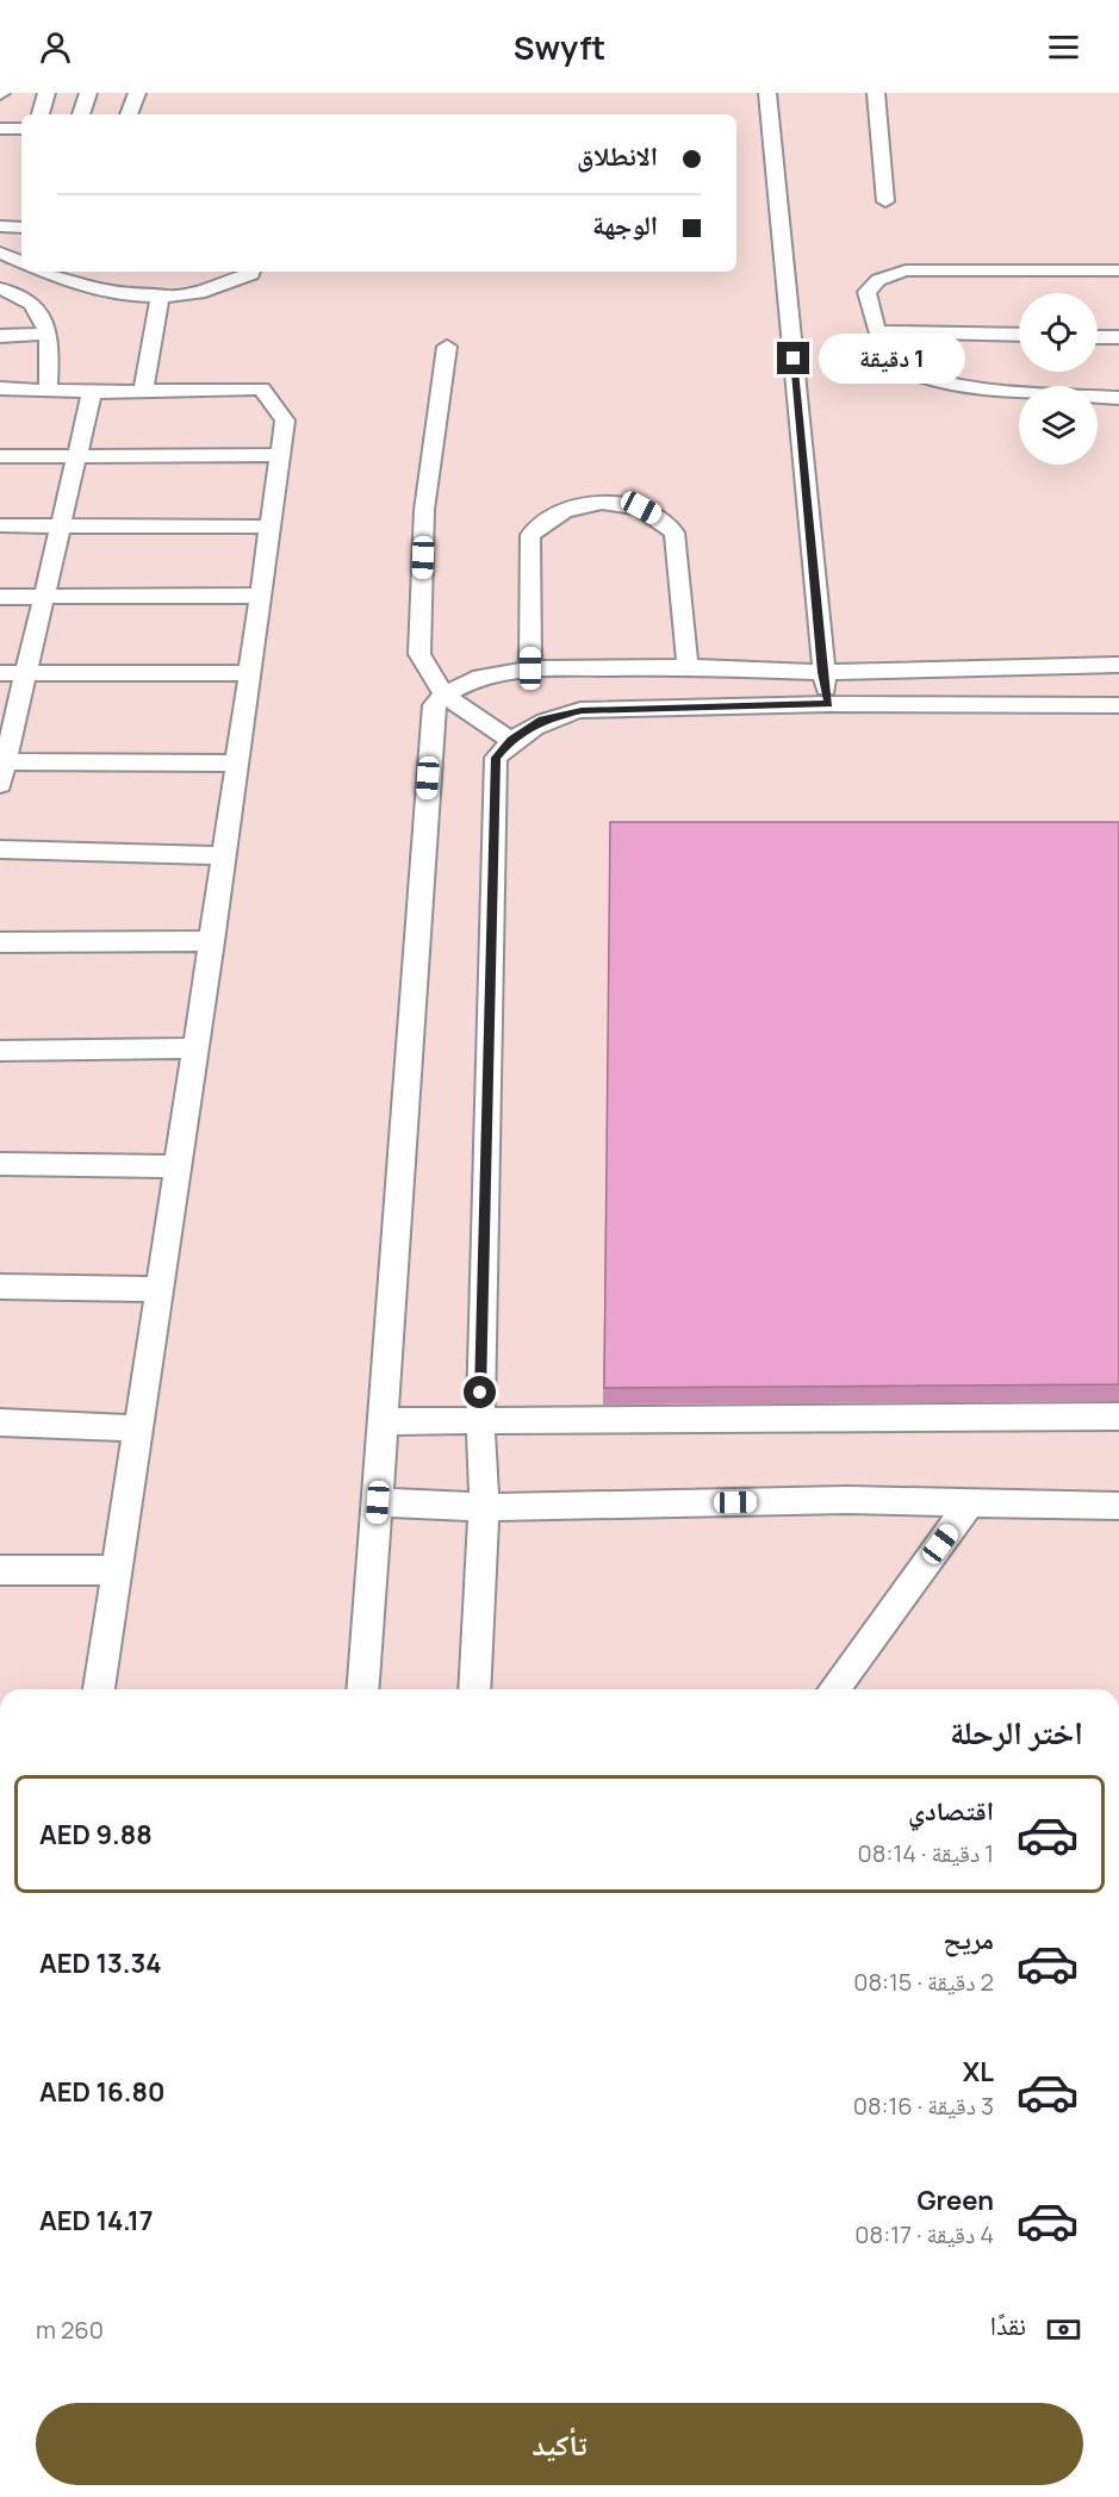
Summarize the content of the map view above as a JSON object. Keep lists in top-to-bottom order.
{
  "page": {
    "header": "Swyft",
    "banner": ["الانطلاق", "الوجهة"],
    "bubble": "1 دقيقة",
    "heading": "اختر الرحلة",
    "list": [
      {
        "name": "اقتصادي",
        "note": "1 دقيقة · 08:14",
        "value": "AED 9.88"
      },
      {
        "name": "مريح",
        "note": "2 دقيقة · 08:15",
        "value": "AED 13.34"
      },
      {
        "name": "XL",
        "note": "3 دقيقة · 08:16",
        "value": "AED 16.80"
      },
      {
        "name": "Green",
        "note": "4 دقيقة · 08:17",
        "value": "AED 14.17"
      }
    ],
    "pay": ["نقدًا", "260 m"],
    "buttons": "تأكيد"
  }
}
